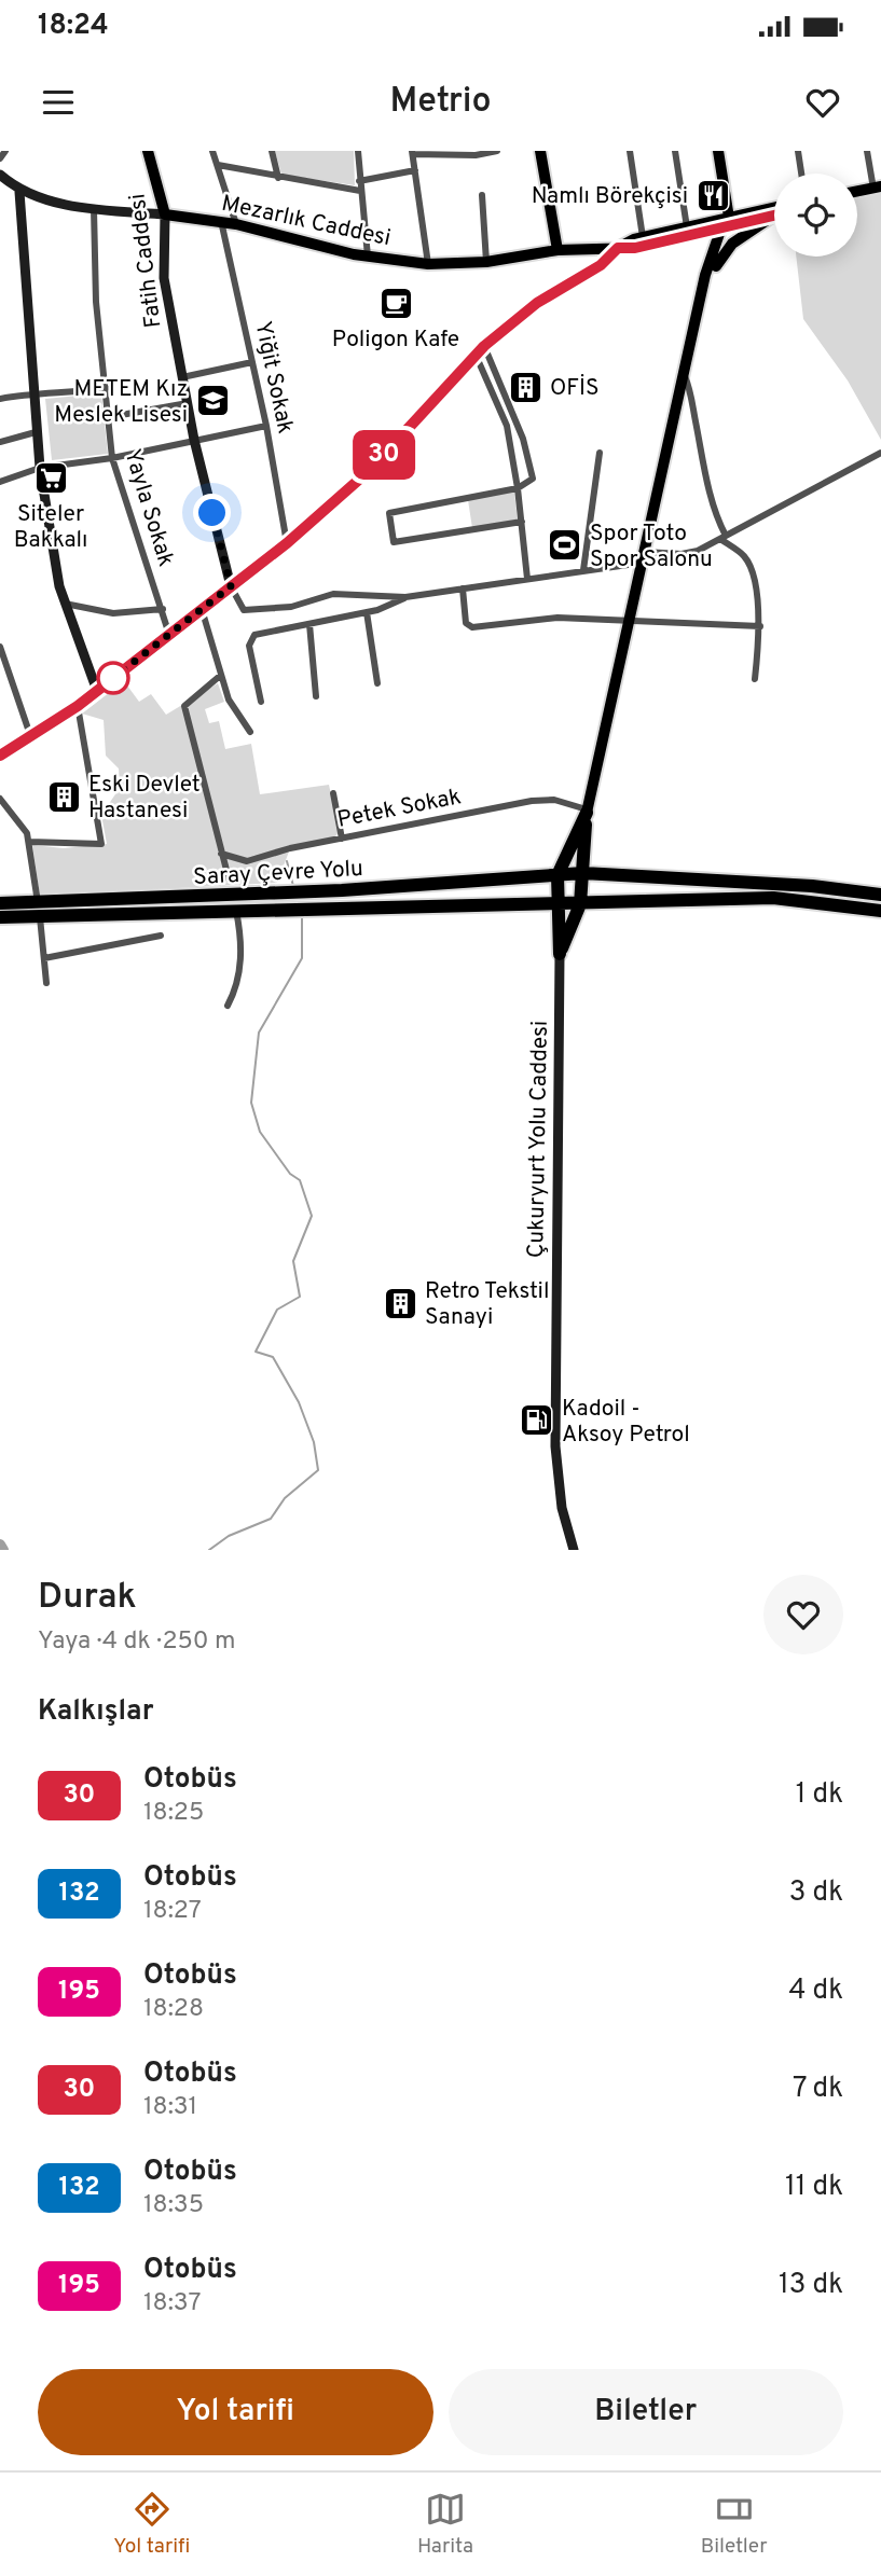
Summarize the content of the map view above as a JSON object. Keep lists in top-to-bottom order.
{
  "streets": {
    "highway": ["Saray Çevre Yolu"],
    "main road": ["Mezarlık Caddesi", "Fatih Caddesi"],
    "street": [
      "Yiğit Sokak",
      "Yayla Sokak",
      "Petek Sokak",
      "Çukuryurt Yolu Caddesi"
    ]
  },
  "crossings": [
    ["Mezarlık Caddesi", "Fatih Caddesi"],
    ["Mezarlık Caddesi", "Yiğit Sokak"],
    ["Mezarlık Caddesi", "Yayla Sokak"]
  ],
  "places": {
    "restaurant": ["Namlı Börekçisi"],
    "cafe": ["Poligon Kafe"],
    "building": ["OFİS", "Eski Devlet Hastanesi", "Retro Tekstil Sanayi"],
    "school or university": ["METEM Kız Meslek Lisesi"],
    "supermarket": ["Siteler Bakkalı"],
    "sports": ["Spor Toto Spor Salonu"],
    "fuel station": ["Kadoil - Aksoy Petrol"]
  },
  "lines": ["bus line 30"],
  "page": {
    "status": "18:24",
    "header": "Metrio",
    "on_map": "30",
    "heading": [
      ["Durak", "Yaya · 4 dk · 250 m"],
      "Kalkışlar"
    ],
    "list": [
      {
        "mark": "30",
        "name": "Otobüs",
        "note": "18:25",
        "value": "1 dk"
      },
      {
        "mark": "132",
        "name": "Otobüs",
        "note": "18:27",
        "value": "3 dk"
      },
      {
        "mark": "195",
        "name": "Otobüs",
        "note": "18:28",
        "value": "4 dk"
      },
      {
        "mark": "30",
        "name": "Otobüs",
        "note": "18:31",
        "value": "7 dk"
      },
      {
        "mark": "132",
        "name": "Otobüs",
        "note": "18:35",
        "value": "11 dk"
      },
      {
        "mark": "195",
        "name": "Otobüs",
        "note": "18:37",
        "value": "13 dk"
      }
    ],
    "buttons": ["Yol tarifi", "Biletler"],
    "tabs": ["Yol tarifi", "Harita", "Biletler"]
  }
}
